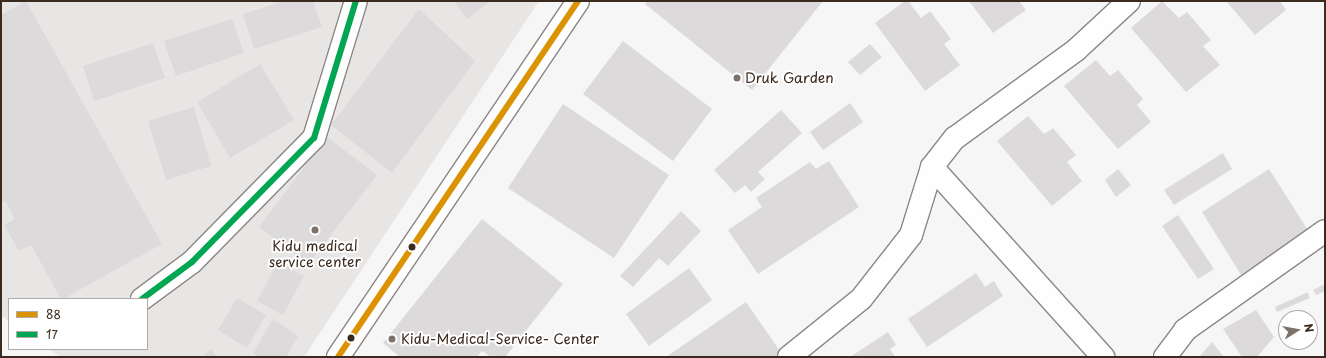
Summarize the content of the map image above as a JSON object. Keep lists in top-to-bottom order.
{
  "places": ["Druk Garden", "Kidu medical service center", "Kidu-Medical-Service- Center"],
  "lines": ["transit line 88", "transit line 17"],
  "legend": ["88", "17"],
  "north": "right"
}
